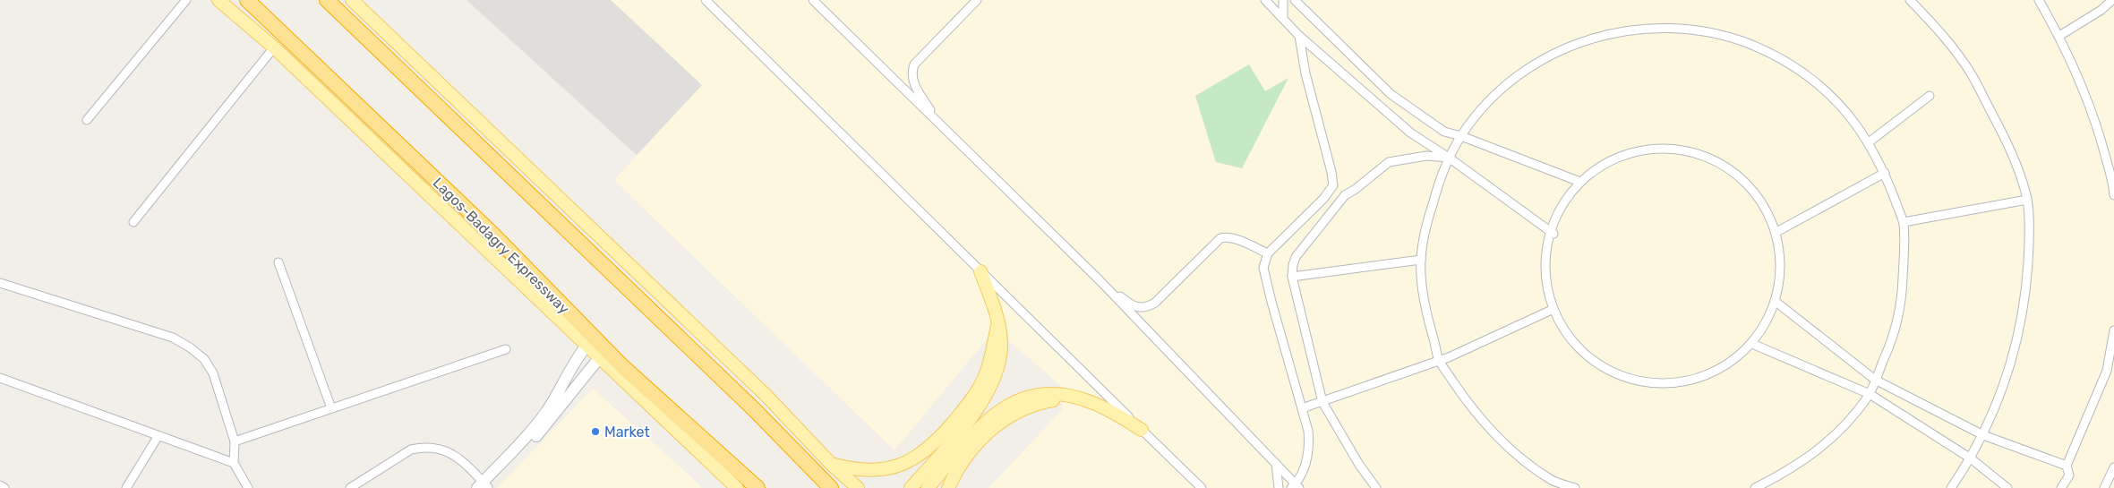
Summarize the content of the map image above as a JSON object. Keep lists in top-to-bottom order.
{
  "streets": {
    "highway": ["Lagos-Badagry Expressway"]
  },
  "places": ["Market"]
}
